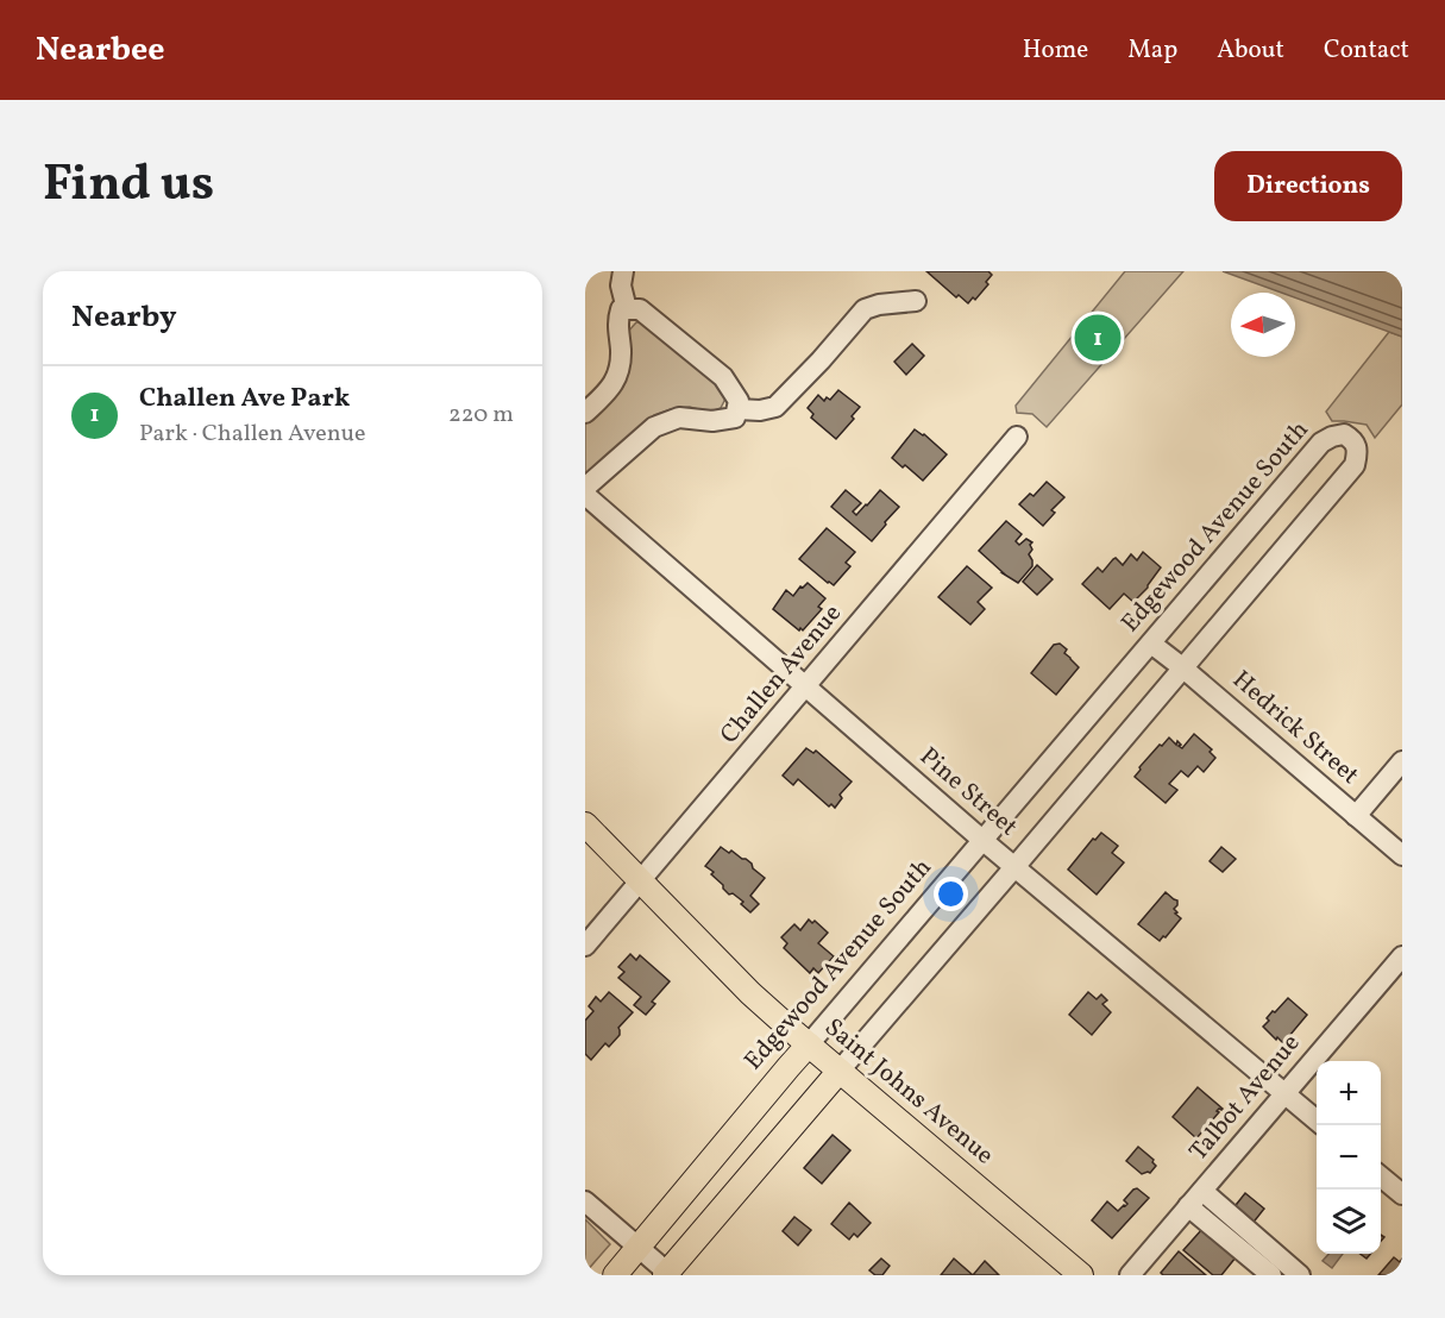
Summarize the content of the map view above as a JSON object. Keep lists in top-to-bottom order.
{
  "streets": {
    "main road": ["Edgewood Avenue South", "Saint Johns Avenue"],
    "street": [
      "Challen Avenue",
      "Hedrick Street",
      "Pine Street",
      "Talbot Avenue"
    ]
  },
  "crossings": [
    ["Edgewood Avenue South", "Hedrick Street"],
    ["Edgewood Avenue South", "Pine Street"],
    ["Edgewood Avenue South", "Saint Johns Avenue"],
    ["Challen Avenue", "Pine Street"],
    ["Challen Avenue", "Saint Johns Avenue"],
    ["Pine Street", "Talbot Avenue"]
  ],
  "north": "left",
  "page": {
    "header": "Nearbee",
    "nav": [
      "Home",
      "Map",
      "About",
      "Contact"
    ],
    "title": "Find us",
    "buttons": "Directions",
    "heading": "Nearby",
    "pins": "1",
    "list": [
      {
        "mark": "1",
        "name": "Challen Ave Park",
        "note": "Park · Challen Avenue",
        "value": "220 m"
      }
    ],
    "map_buttons": ["+", "−"]
  }
}
